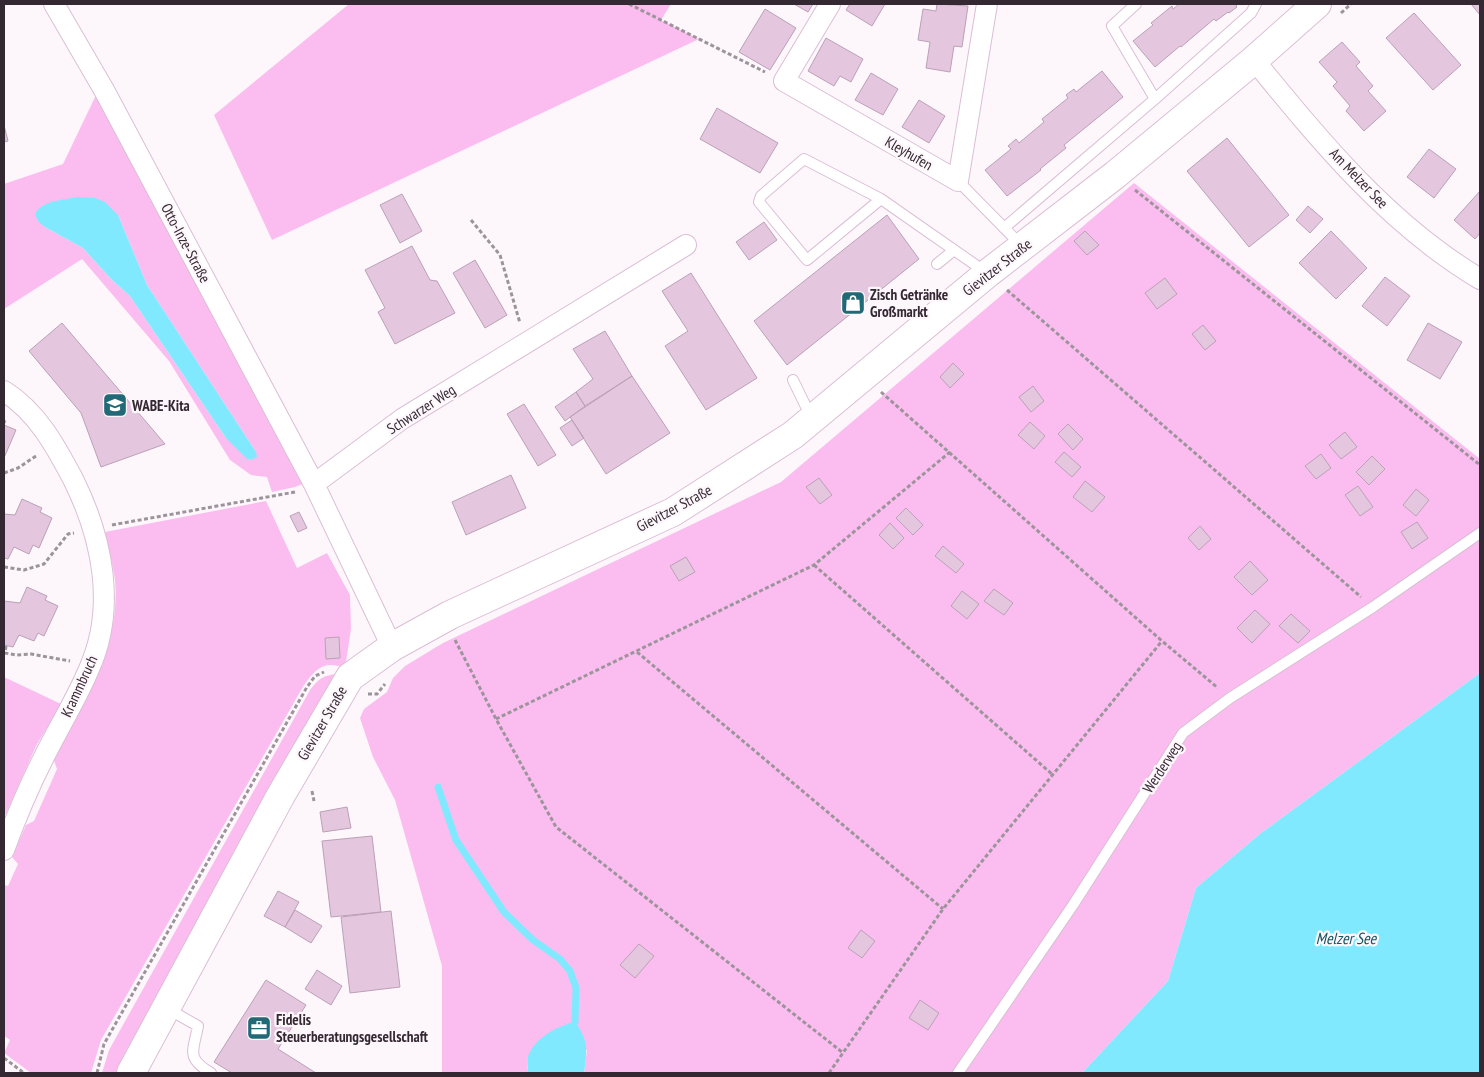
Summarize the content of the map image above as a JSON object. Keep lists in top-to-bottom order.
{
  "streets": {
    "main road": ["Gievitzer Straße"],
    "street": [
      "Kleyhufen",
      "Am Melzer See",
      "Otto-Inze-Straße",
      "Schwarzer Weg",
      "Krammbruch"
    ],
    "lane": ["Werderweg"]
  },
  "crossings": [
    ["Am Melzer See", "Gievitzer Straße"],
    ["Otto-Inze-Straße", "Schwarzer Weg"]
  ],
  "water": ["Melzer See"],
  "places": {
    "shop": ["Zisch Getränke Großmarkt"],
    "school or university": ["WABE-Kita"],
    "office": ["Fidelis Steuerberatungsgesellschaft"]
  }
}
